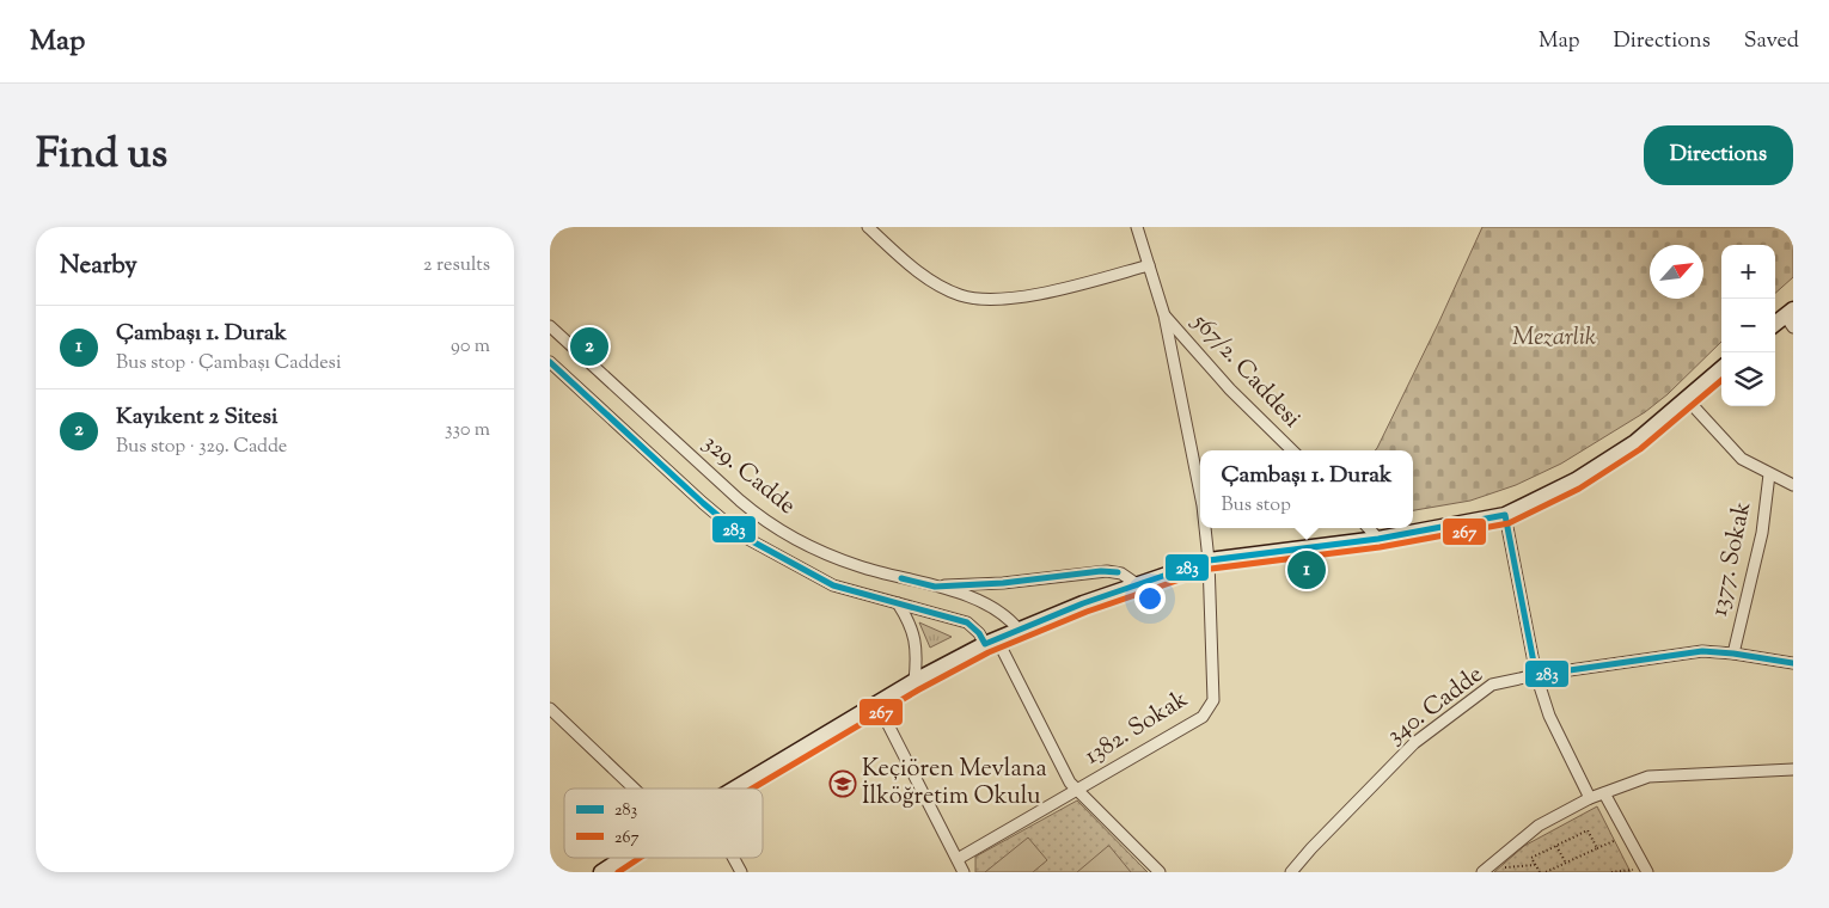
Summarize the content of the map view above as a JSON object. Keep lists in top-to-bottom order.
{
  "streets": {
    "street": [
      "567/2. Caddesi",
      "329. Cadde",
      "1377. Sokak",
      "340. Cadde",
      "1382. Sokak"
    ]
  },
  "crossings": [
    ["567/2. Caddesi", "1382. Sokak"],
    ["329. Cadde", "1382. Sokak"],
    ["1377. Sokak", "340. Cadde"]
  ],
  "parks": ["Mezarlık"],
  "places": {
    "school or university": ["Keçiören Mevlana İlköğretim Okulu"]
  },
  "lines": ["transit line 283", "transit line 267"],
  "legend": ["283", "267"],
  "north": "top right",
  "page": {
    "header": "Map",
    "nav": ["Map", "Directions", "Saved"],
    "title": "Find us",
    "buttons": "Directions",
    "heading": ["Nearby", "2 results"],
    "map_buttons": ["+", "−"],
    "list": [
      {
        "mark": "1",
        "name": "Çambaşı 1. Durak",
        "note": "Bus stop · Çambaşı Caddesi",
        "value": "90 m"
      },
      {
        "mark": "2",
        "name": "Kayıkent 2 Sitesi",
        "note": "Bus stop · 329. Cadde",
        "value": "330 m"
      }
    ],
    "pins": ["2", "1"],
    "popup": ["Çambaşı 1. Durak", "Bus stop"]
  }
}
